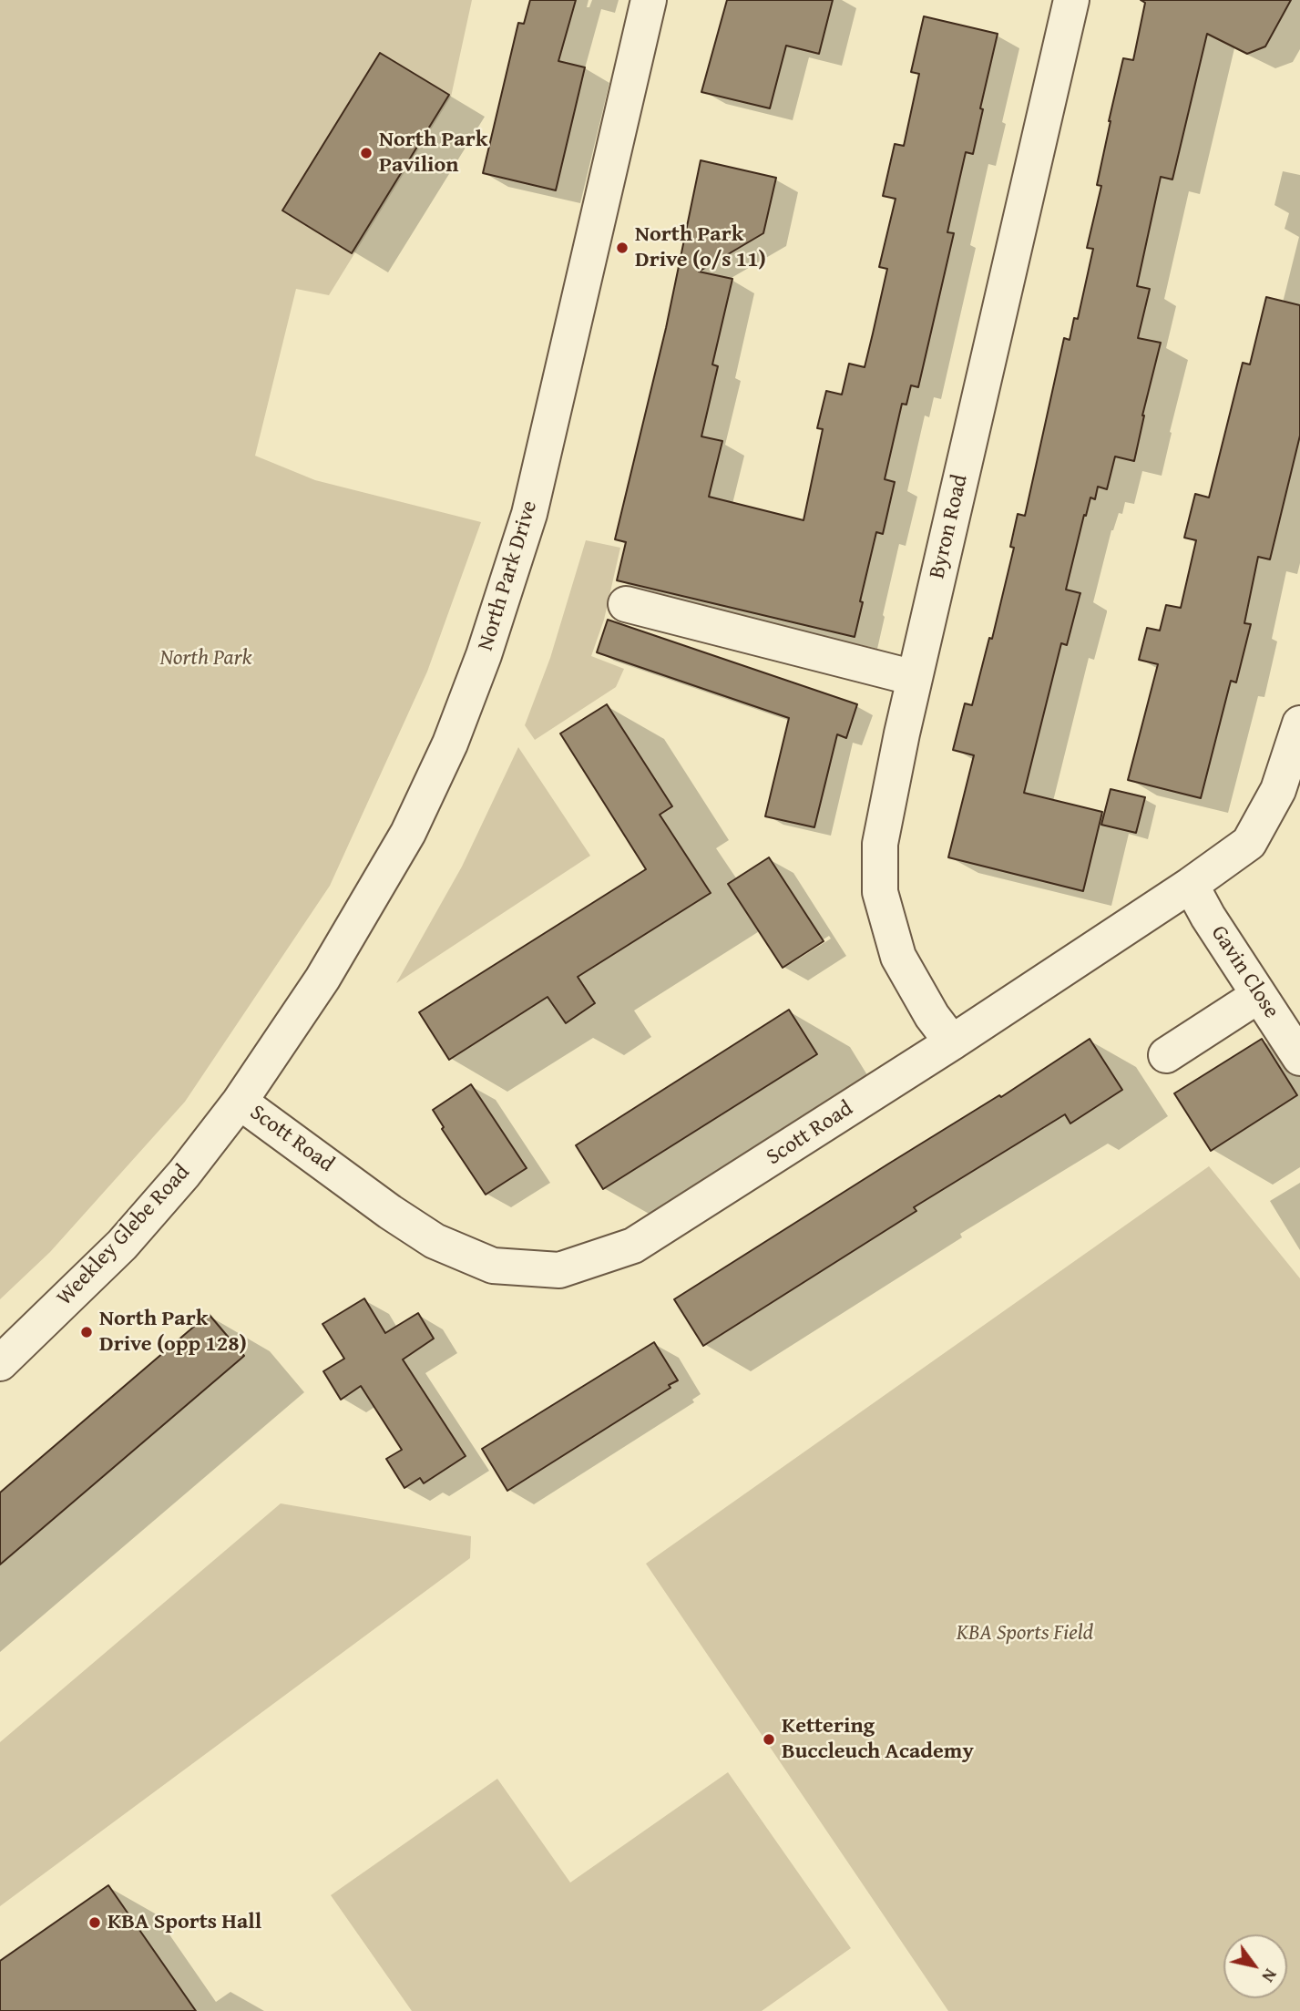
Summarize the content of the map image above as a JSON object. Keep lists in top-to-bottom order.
{
  "streets": {
    "street": [
      "Byron Road",
      "North Park Drive",
      "Gavin Close",
      "Scott Road",
      "Weekley Glebe Road"
    ]
  },
  "crossings": [
    ["Byron Road", "Scott Road"],
    ["North Park Drive", "Scott Road"],
    ["North Park Drive", "Weekley Glebe Road"],
    ["Gavin Close", "Scott Road"],
    ["Scott Road", "Weekley Glebe Road"]
  ],
  "parks": ["North Park", "KBA Sports Field"],
  "places": [
    "North Park Pavilion",
    "North Park Drive (o/s 11)",
    "North Park Drive (opp 128)",
    "Kettering Buccleuch Academy",
    "KBA Sports Hall"
  ],
  "north": "bottom right"
}
